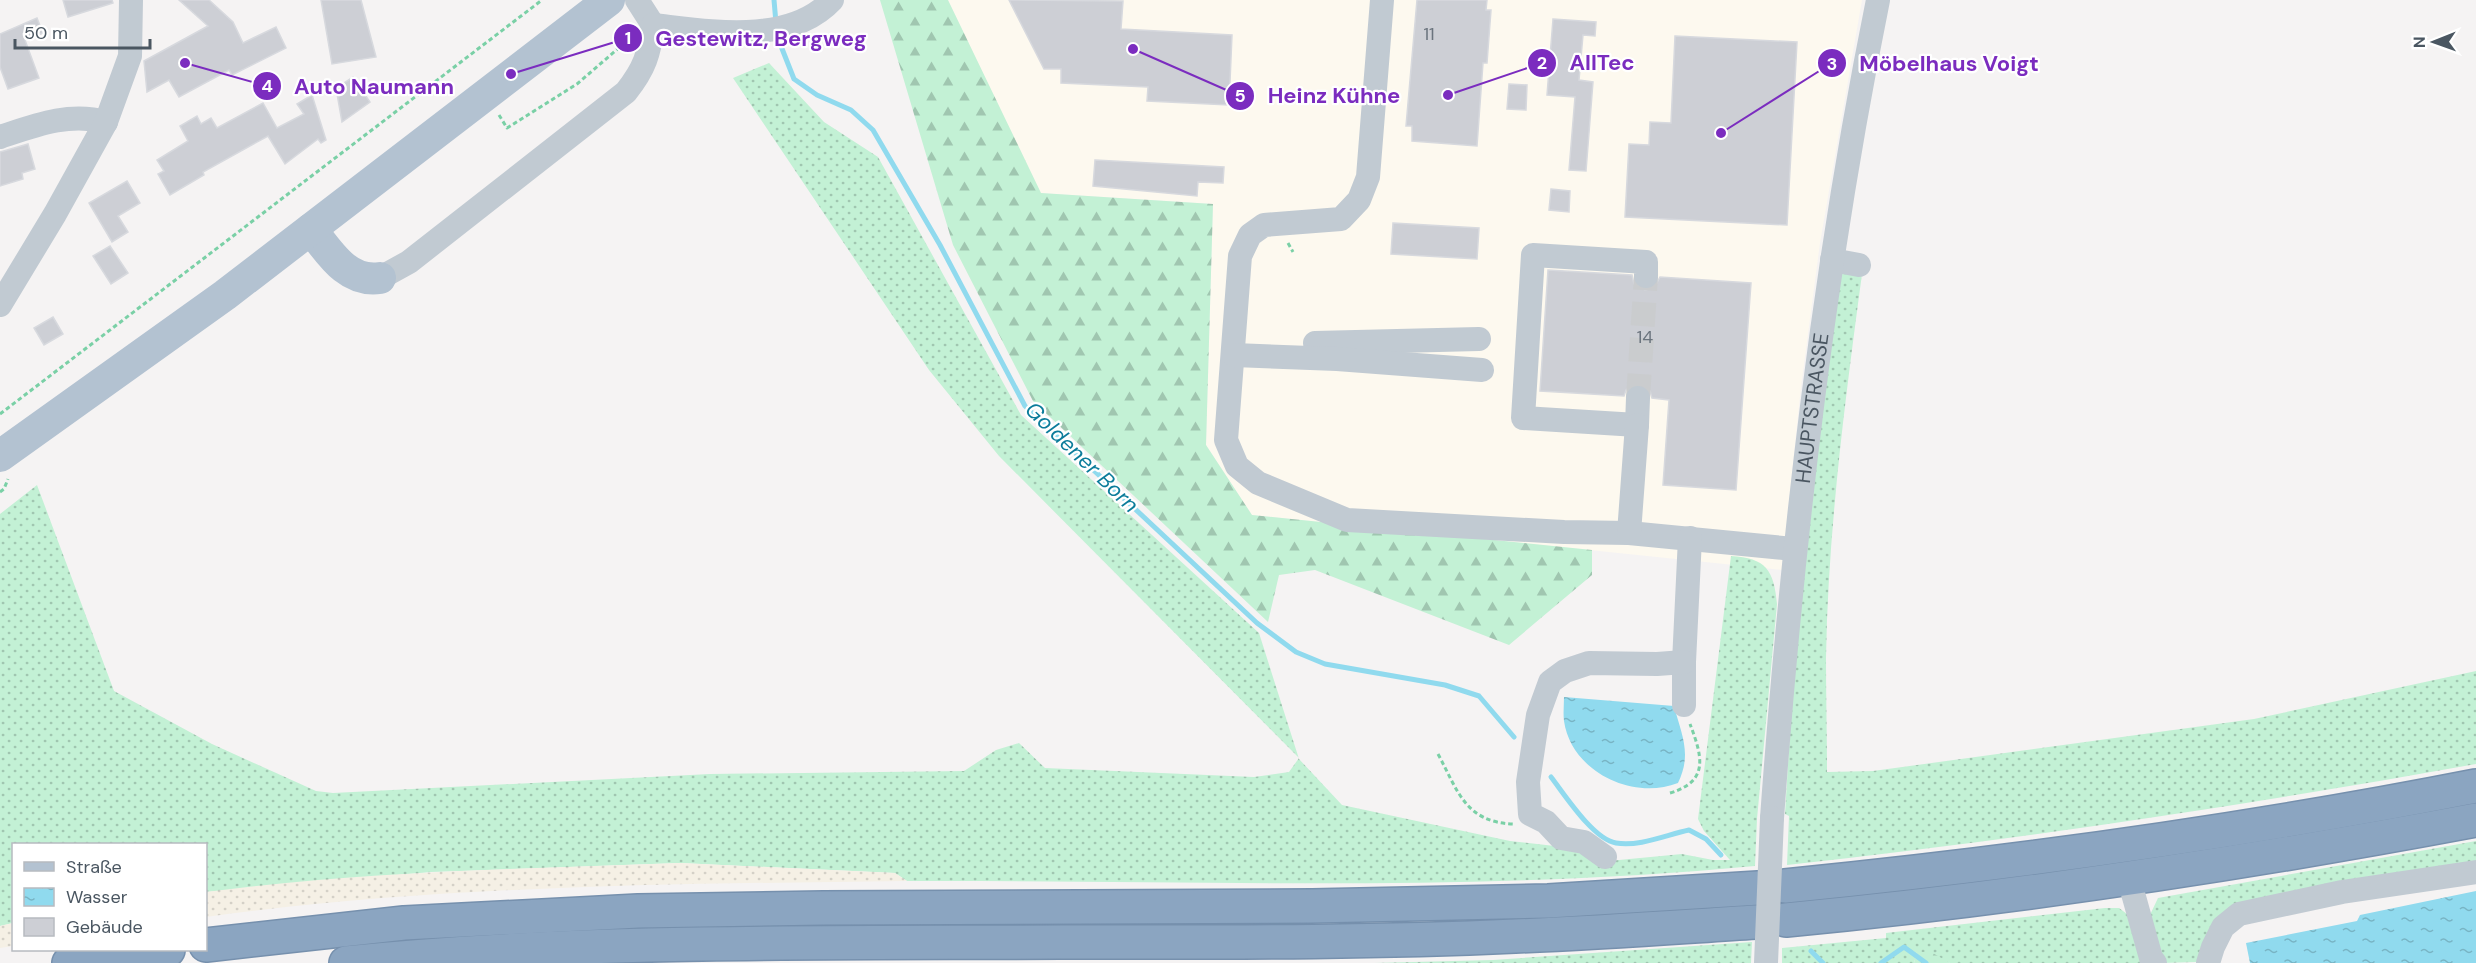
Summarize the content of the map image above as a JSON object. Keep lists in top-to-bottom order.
{
  "streets": {
    "street": ["HAUPTSTRASSE"]
  },
  "water": ["Goldener Born"],
  "places": [
    "Heinz Kühne",
    "Auto Naumann",
    "Gestewitz, Bergweg",
    "AllTec",
    "Möbelhaus Voigt"
  ],
  "house_numbers": ["11", "14"],
  "legend": ["Straße", "Wasser", "Gebäude"],
  "scale_bar": "50 m",
  "north": "left"
}
